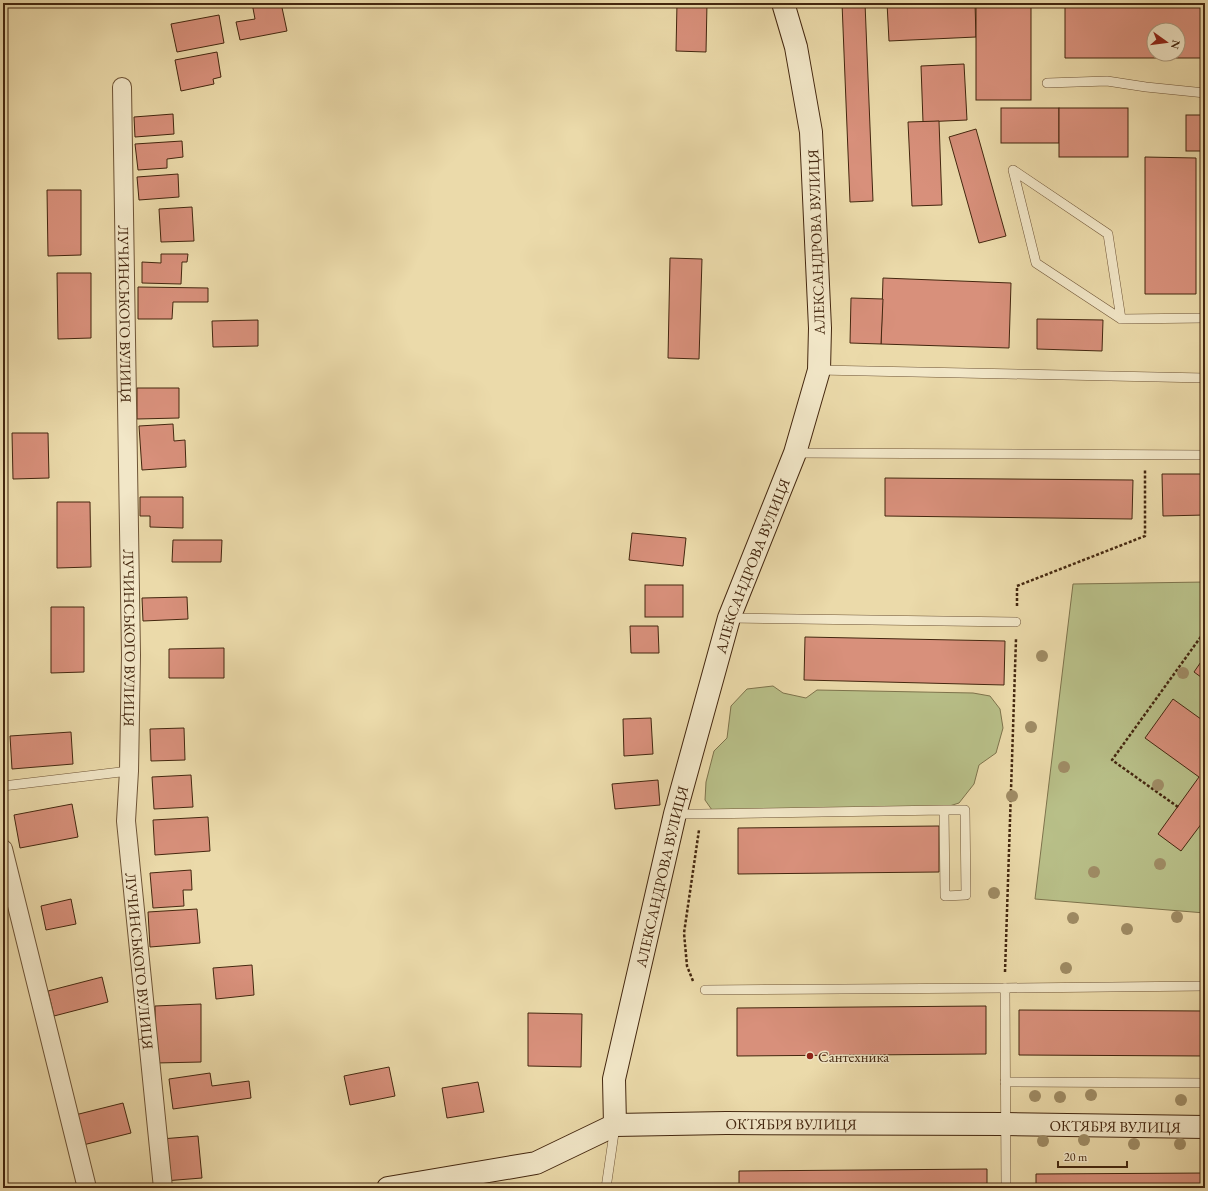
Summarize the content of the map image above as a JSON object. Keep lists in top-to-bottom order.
{
  "streets": {
    "street": ["АЛЕКСАНДРОВА ВУЛИЦЯ", "ЛУЧИНСЬКОГО ВУЛИЦЯ", "ОКТЯБРЯ ВУЛИЦЯ"]
  },
  "crossings": [
    ["АЛЕКСАНДРОВА ВУЛИЦЯ", "ОКТЯБРЯ ВУЛИЦЯ"]
  ],
  "places": ["Сантехника"],
  "scale_bar": "20 m",
  "north": "right"
}
